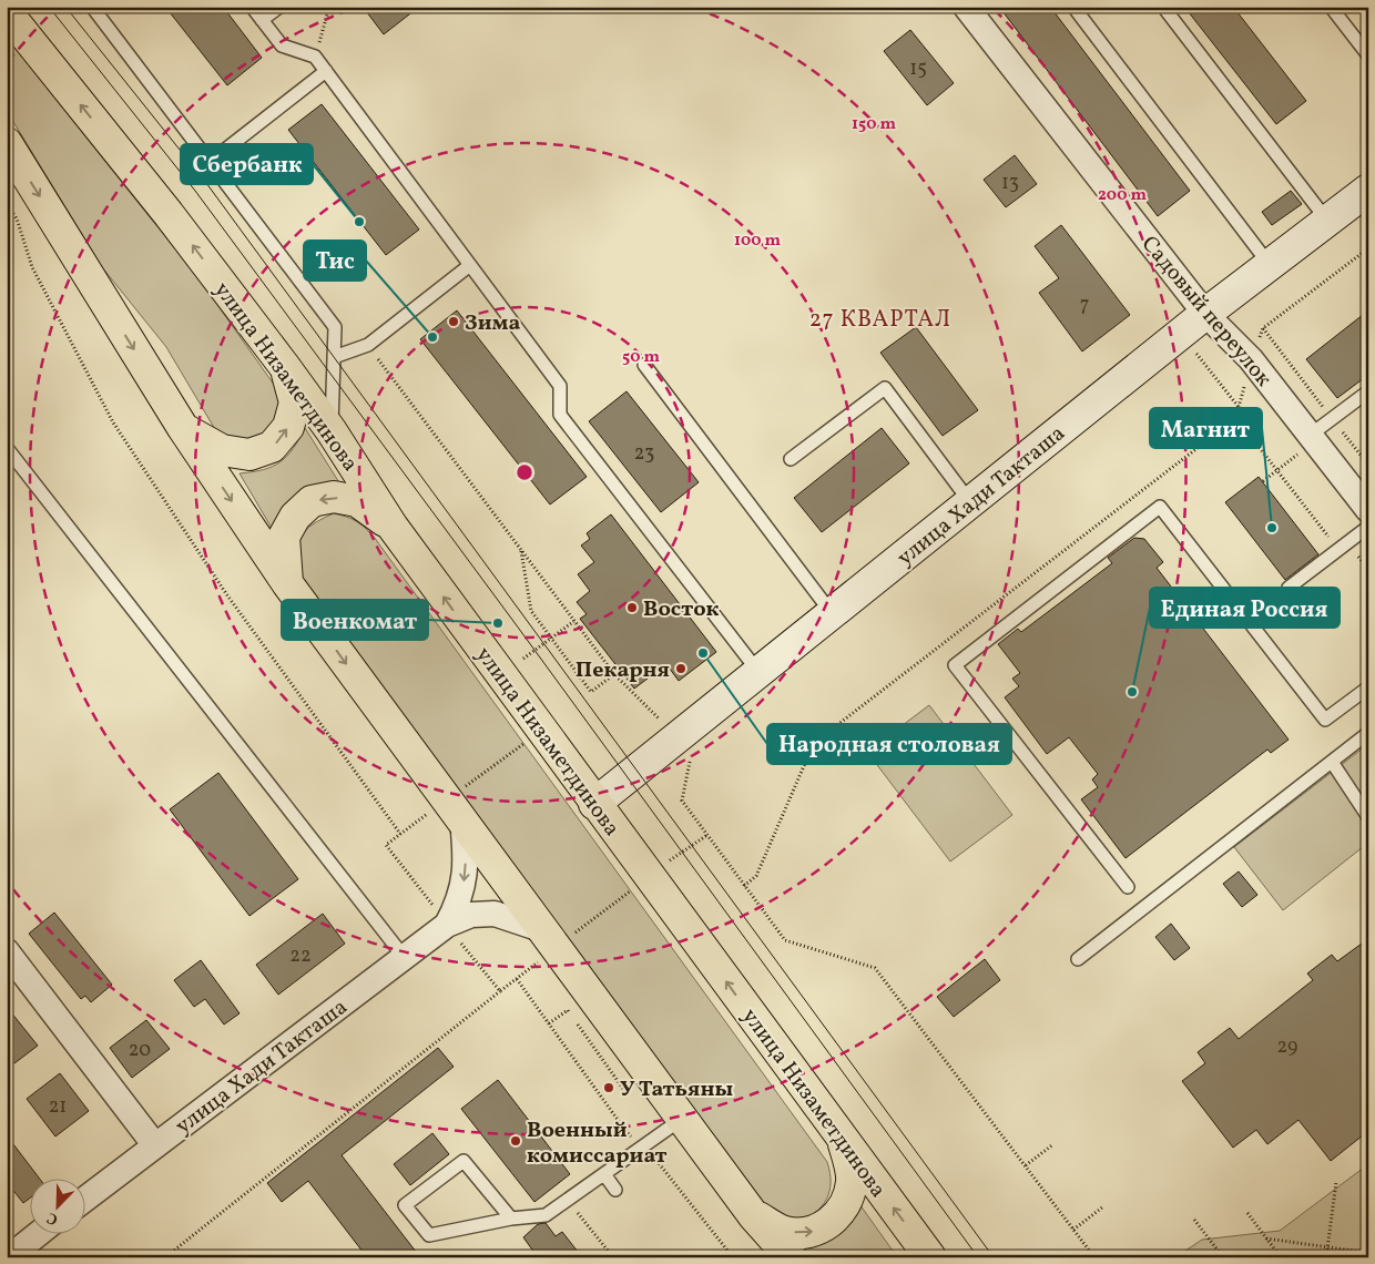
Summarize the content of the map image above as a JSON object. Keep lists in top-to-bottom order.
{
  "streets": {
    "main road": ["улица Низаметдинова", "улица Хади Такташа"],
    "street": ["Садовый переулок"]
  },
  "crossings": [
    ["Садовый переулок", "улица Хади Такташа"],
    ["улица Низаметдинова", "улица Хади Такташа"]
  ],
  "districts": ["27 КВАРТАЛ"],
  "places": [
    "Сбербанк",
    "Зима",
    "Тис",
    "Магнит",
    "Восток",
    "Военкомат",
    "Народная столовая",
    "Пекарня",
    "Единая Россия",
    "У Татьяны",
    "Военный комиссариат"
  ],
  "house_numbers": [
    "15",
    "13",
    "7",
    "23",
    "22",
    "29",
    "20",
    "21"
  ],
  "north": "bottom left",
  "rings": [
    "150 m",
    "200 m",
    "100 m",
    "50 m"
  ]
}
